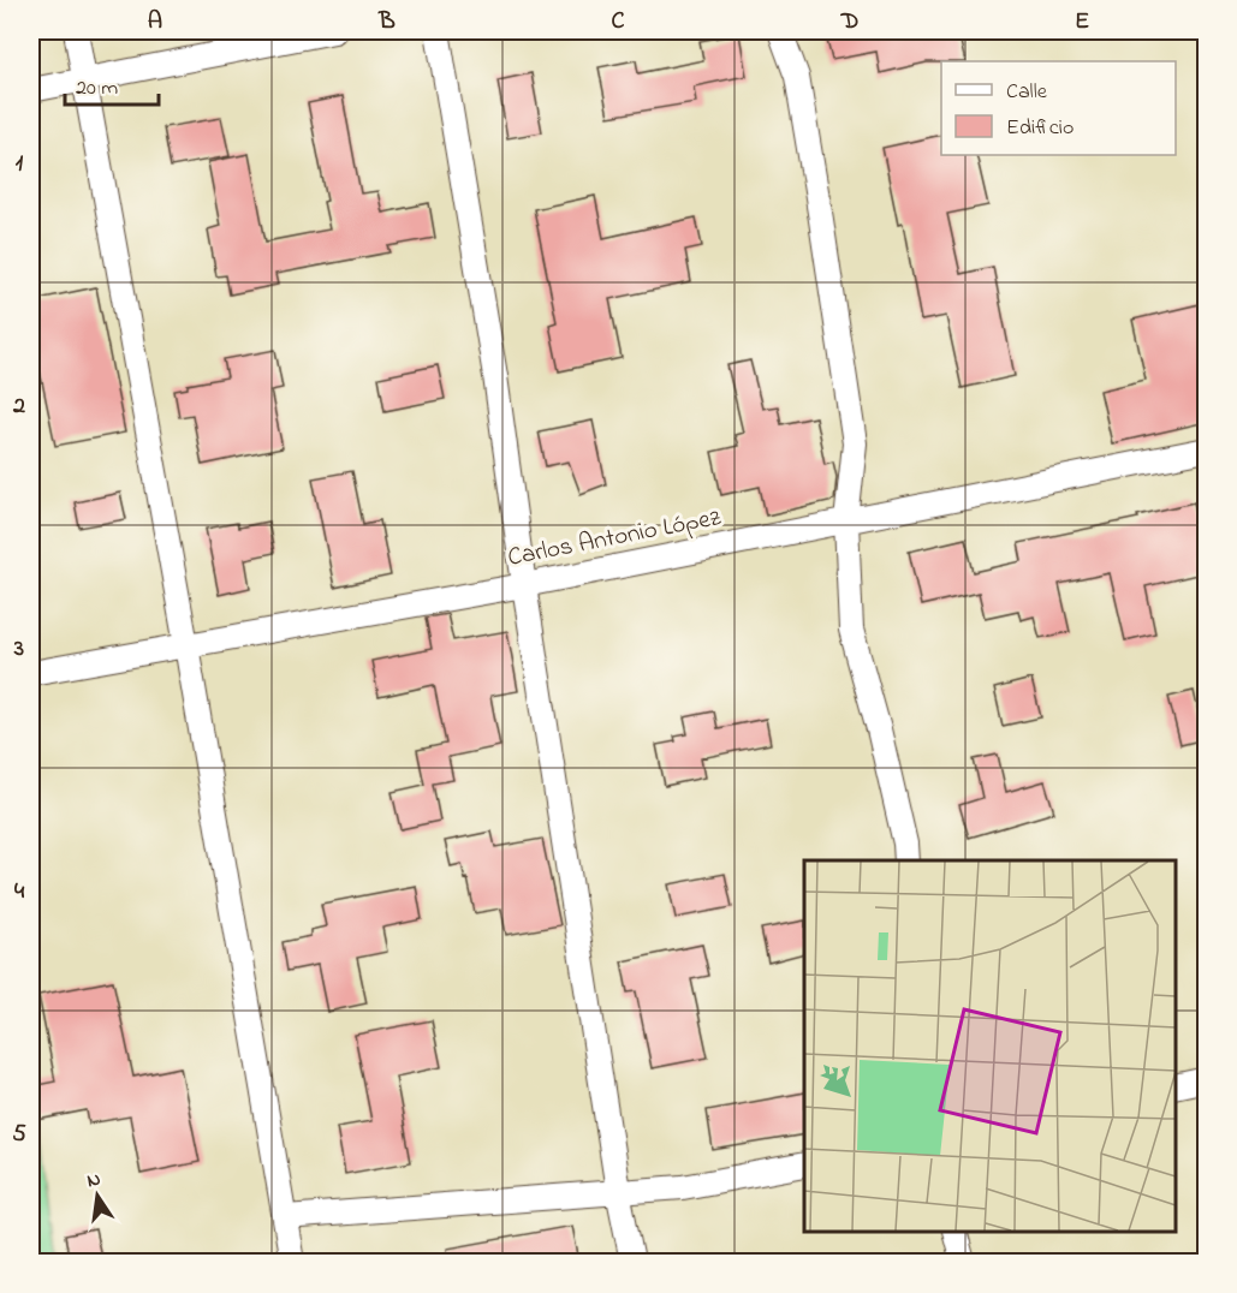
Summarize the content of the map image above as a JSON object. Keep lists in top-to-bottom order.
{
  "streets": {
    "street": ["Carlos Antonio López"]
  },
  "legend": ["Calle", "Edificio"],
  "scale_bar": "20 m",
  "north": "top",
  "grid": {
    "columns": [
      "A",
      "B",
      "C",
      "D",
      "E"
    ],
    "rows": [
      "1",
      "2",
      "3",
      "4",
      "5"
    ]
  }
}
